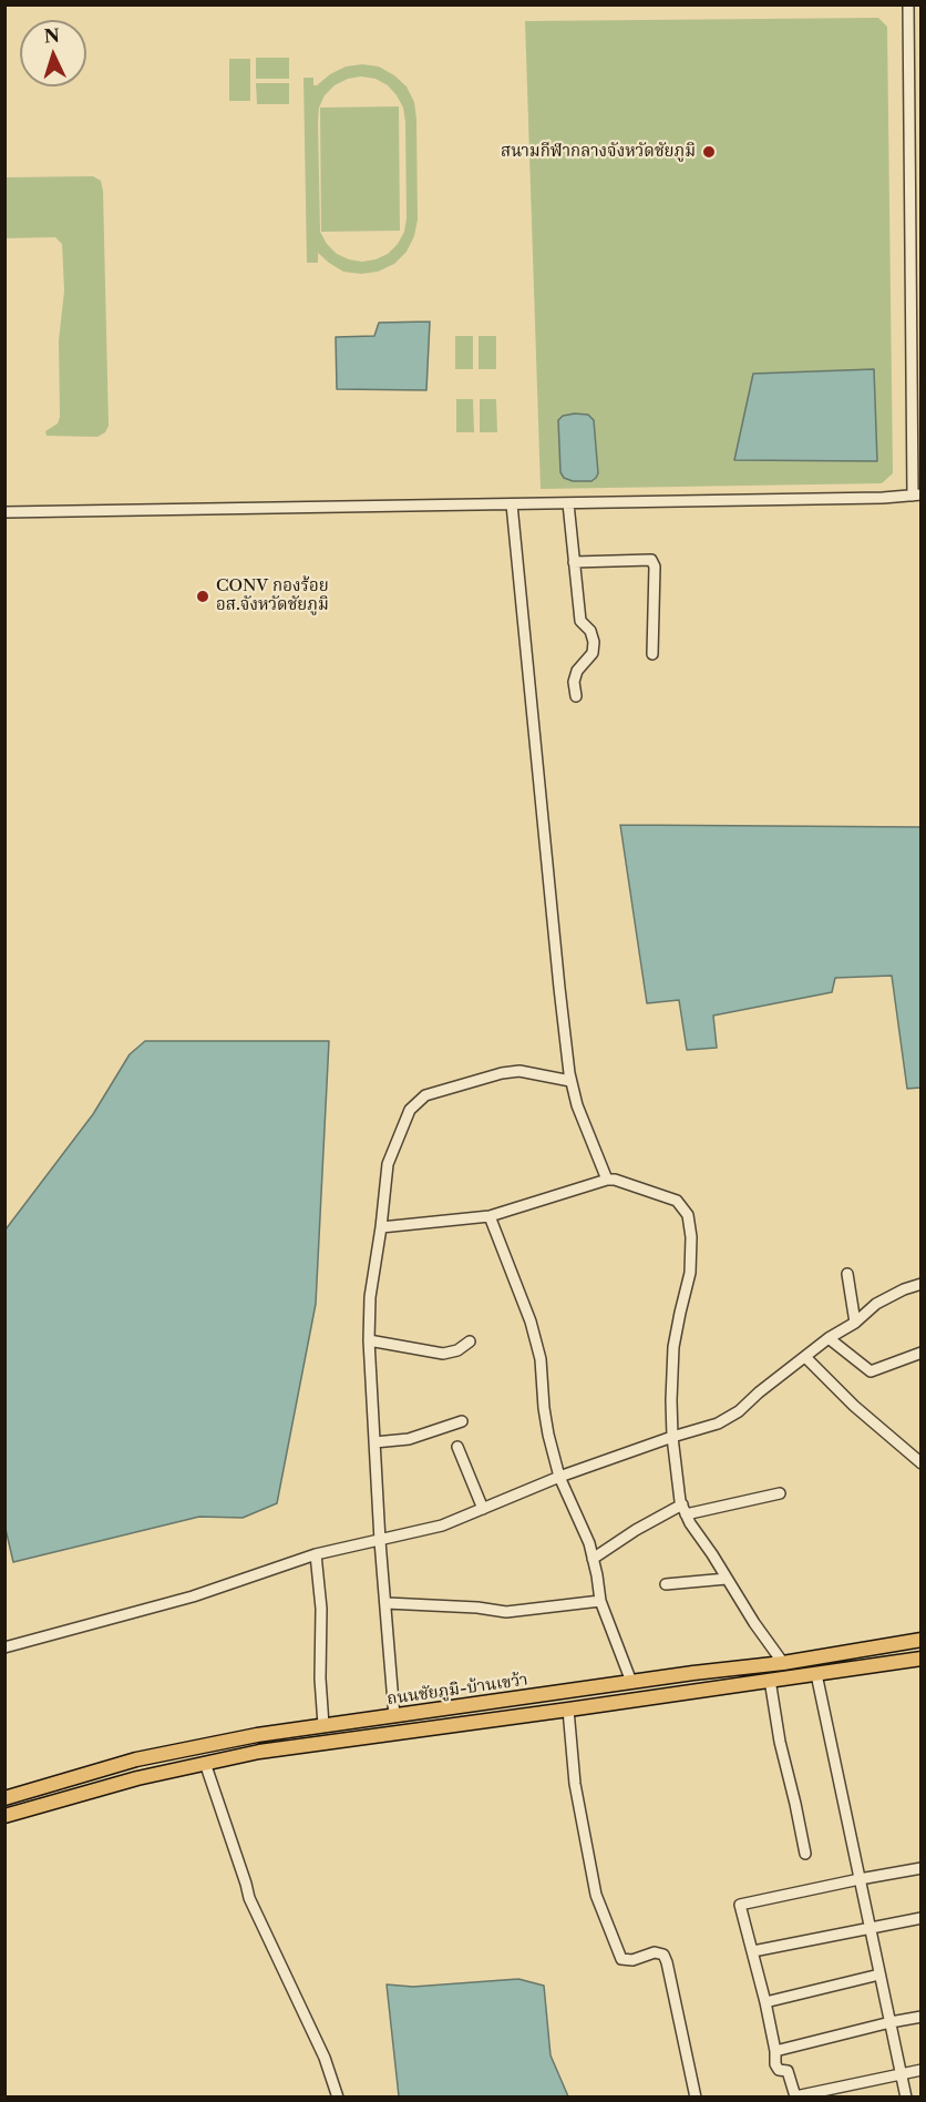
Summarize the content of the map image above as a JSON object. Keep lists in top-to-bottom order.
{
  "streets": {
    "main road": ["ถนนชัยภูมิ-บ้านเขว้า"]
  },
  "places": ["สนามกีฬากลางจังหวัดชัยภูมิ", "CONV กองร้อย อส.จังหวัดชัยภูมิ"],
  "north": "top"
}
